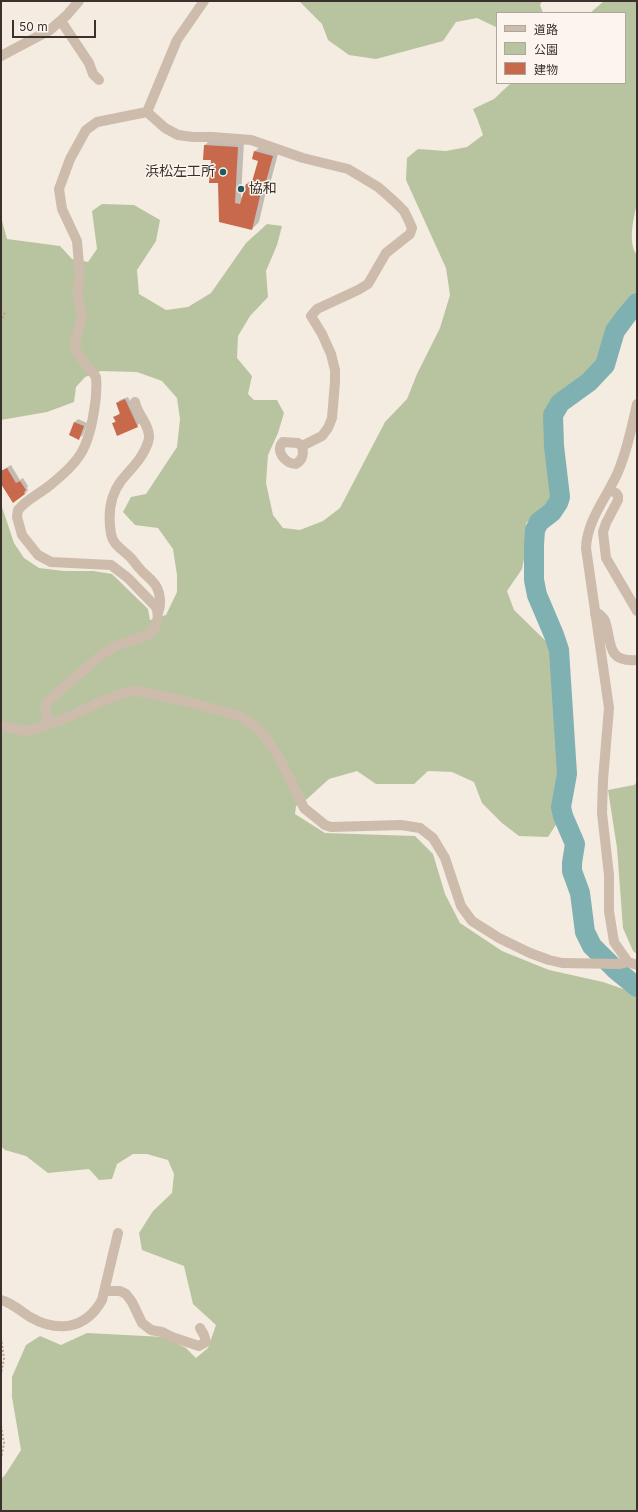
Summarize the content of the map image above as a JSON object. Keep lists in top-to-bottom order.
{
  "places": ["浜松左工所", "協和"],
  "legend": ["道路", "公園", "建物"],
  "scale_bar": "50 m"
}
